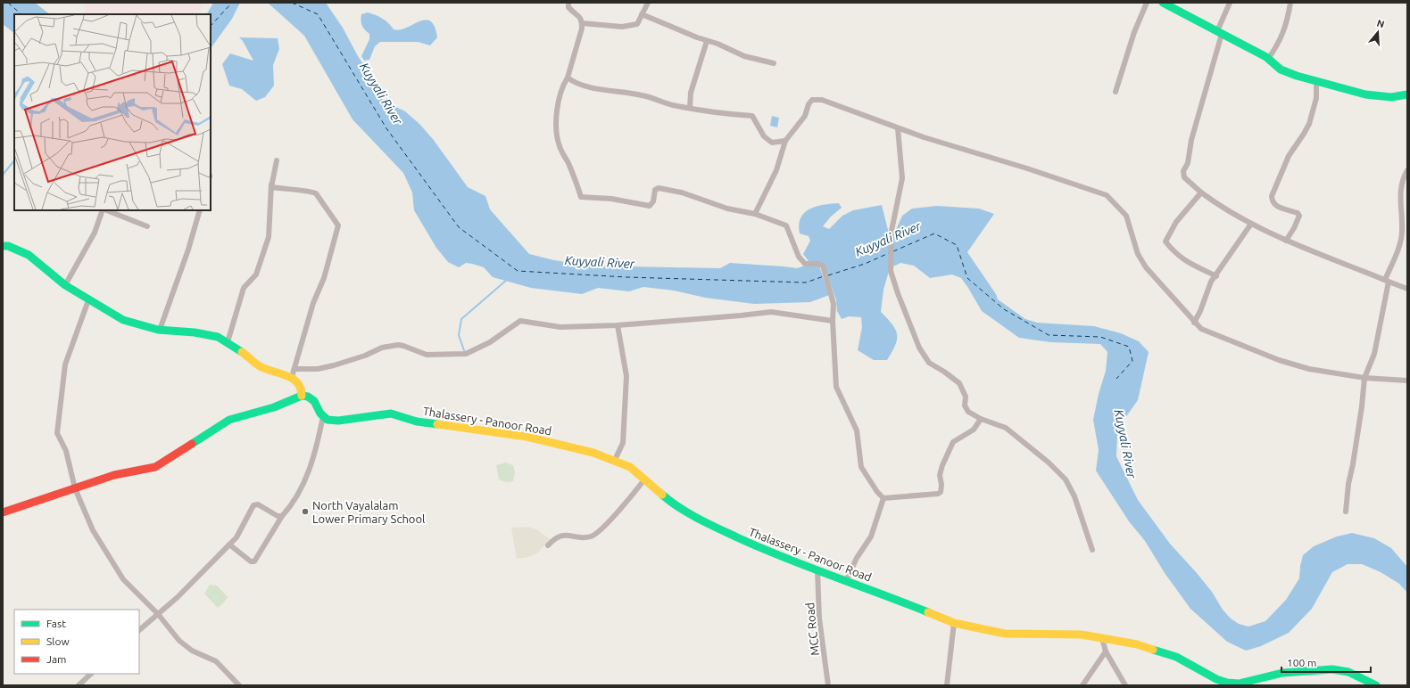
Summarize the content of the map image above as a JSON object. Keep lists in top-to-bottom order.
{
  "streets": {
    "main road": ["Thalassery - Panoor Road"],
    "street": ["MCC Road"]
  },
  "crossings": [
    ["Thalassery - Panoor Road", "MCC Road"]
  ],
  "water": ["Kuyyali River"],
  "places": ["North Vayalalam Lower Primary School"],
  "legend": ["Fast", "Slow", "Jam"],
  "scale_bar": "100 m",
  "north": "top"
}
